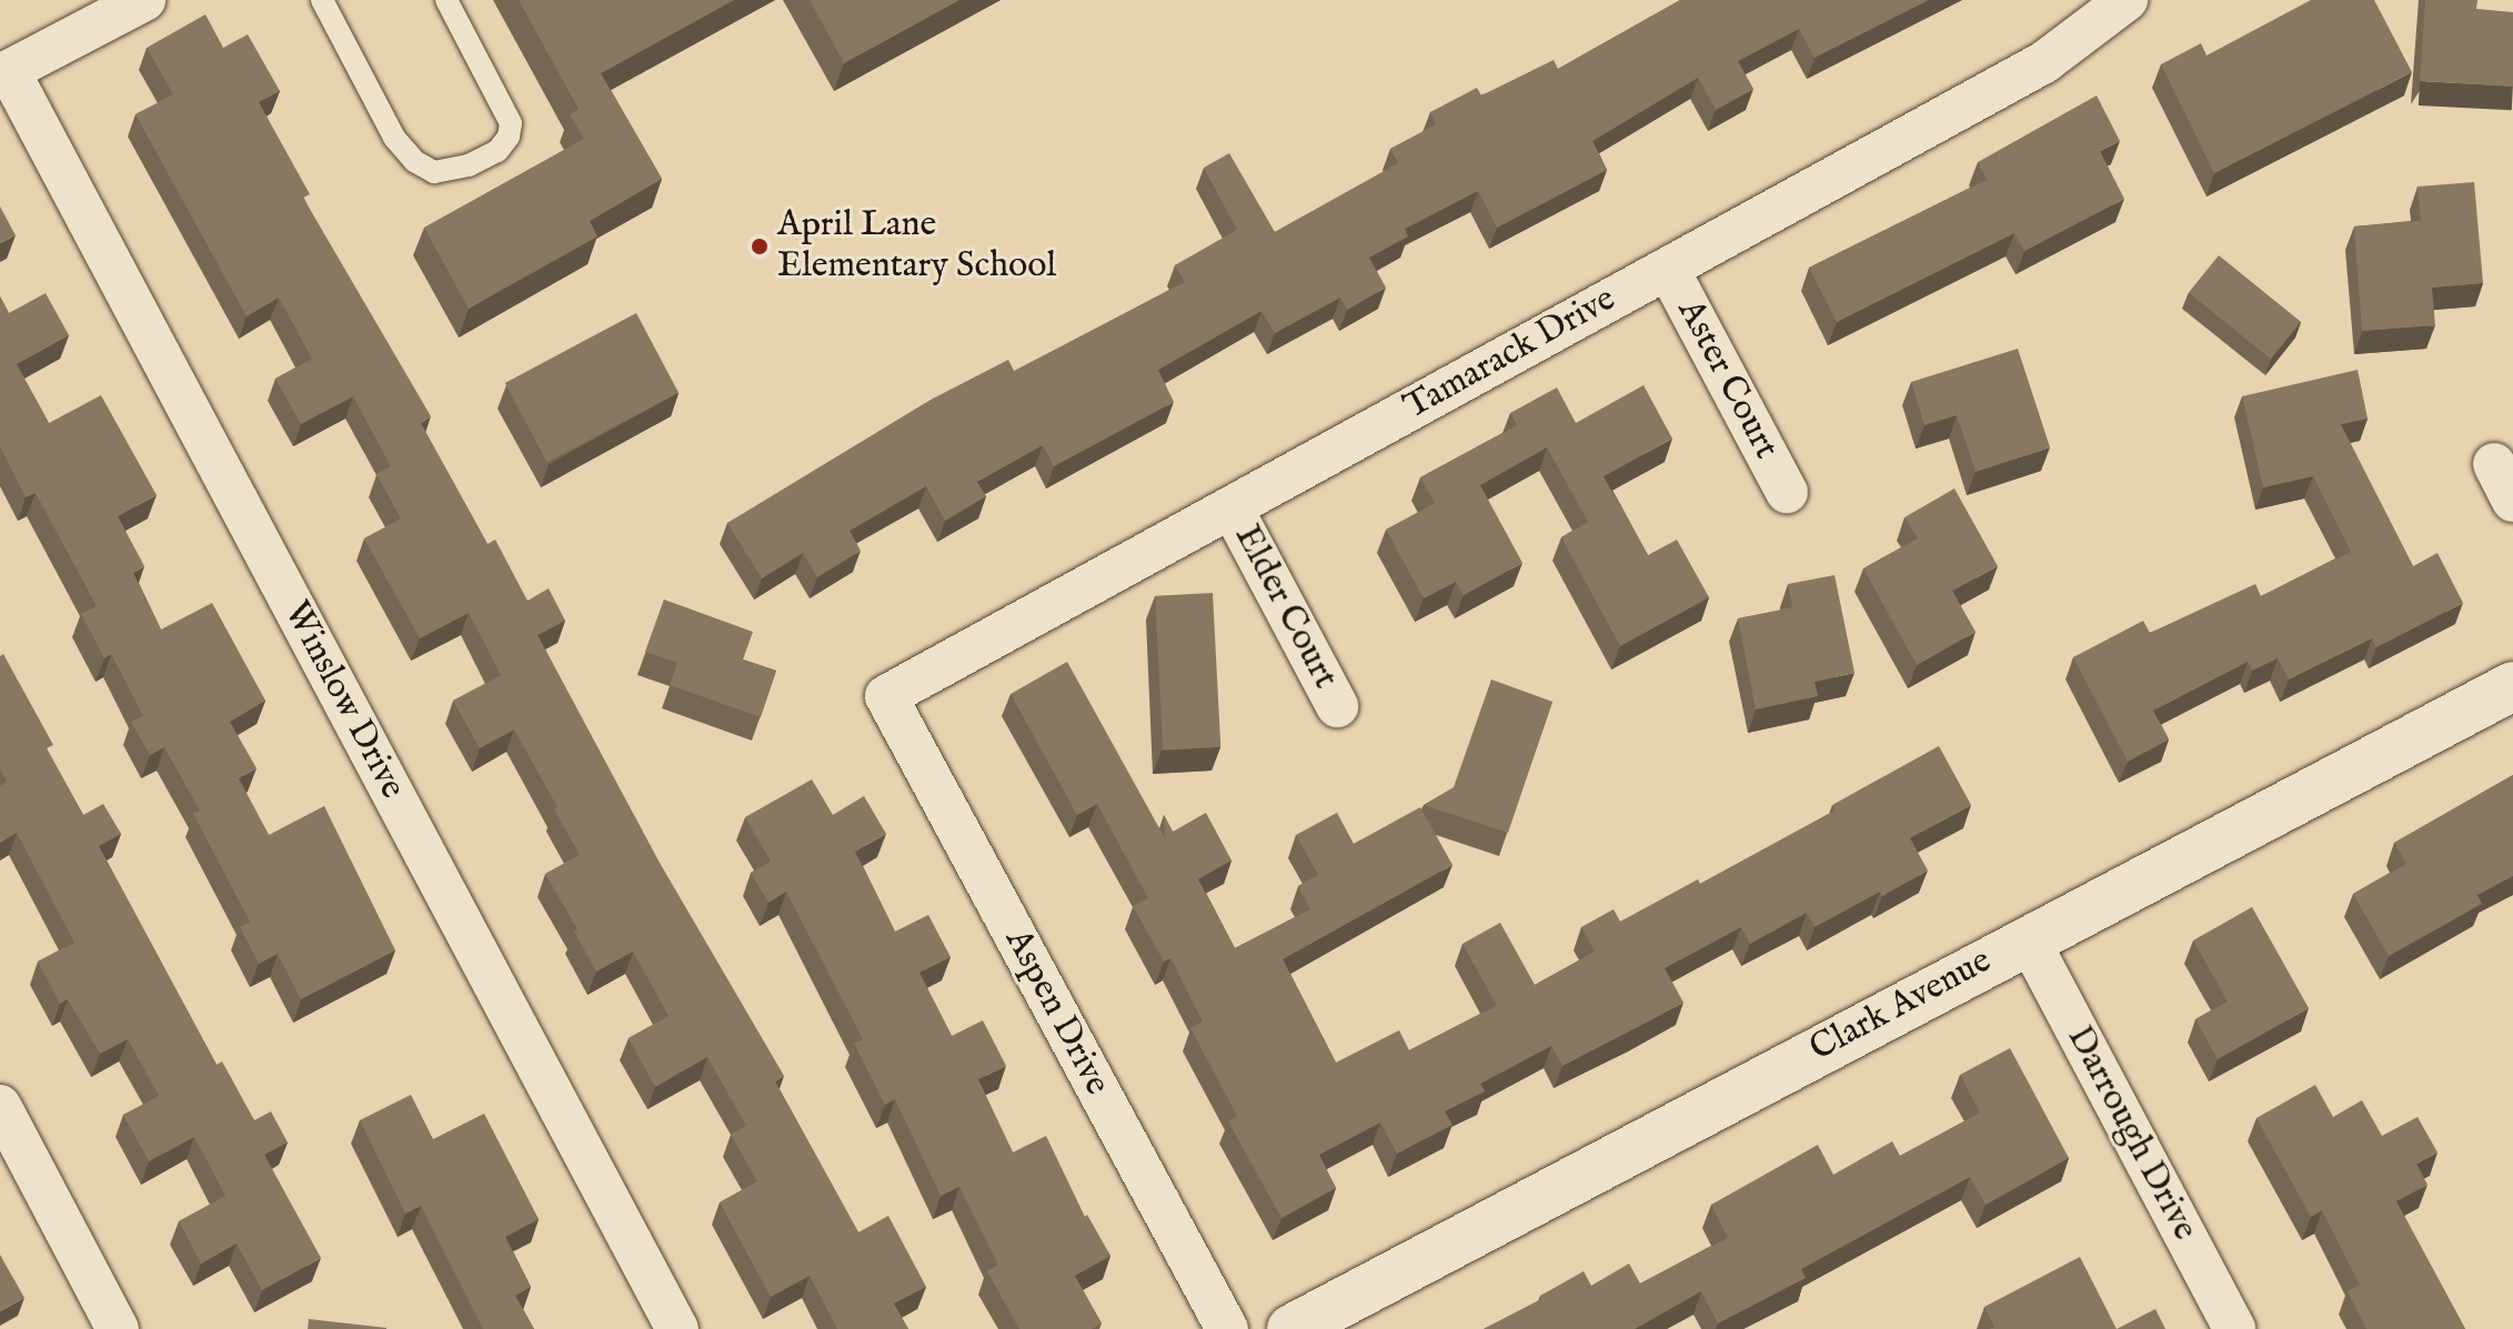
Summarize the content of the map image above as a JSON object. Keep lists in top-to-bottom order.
{
  "streets": {
    "street": [
      "Tamarack Drive",
      "Aster Court",
      "Elder Court",
      "Winslow Drive",
      "Clark Avenue",
      "Aspen Drive",
      "Darrough Drive"
    ]
  },
  "crossings": [
    ["Tamarack Drive", "Aster Court"],
    ["Tamarack Drive", "Elder Court"],
    ["Tamarack Drive", "Aspen Drive"],
    ["Clark Avenue", "Darrough Drive"]
  ],
  "places": ["April Lane Elementary School"]
}
